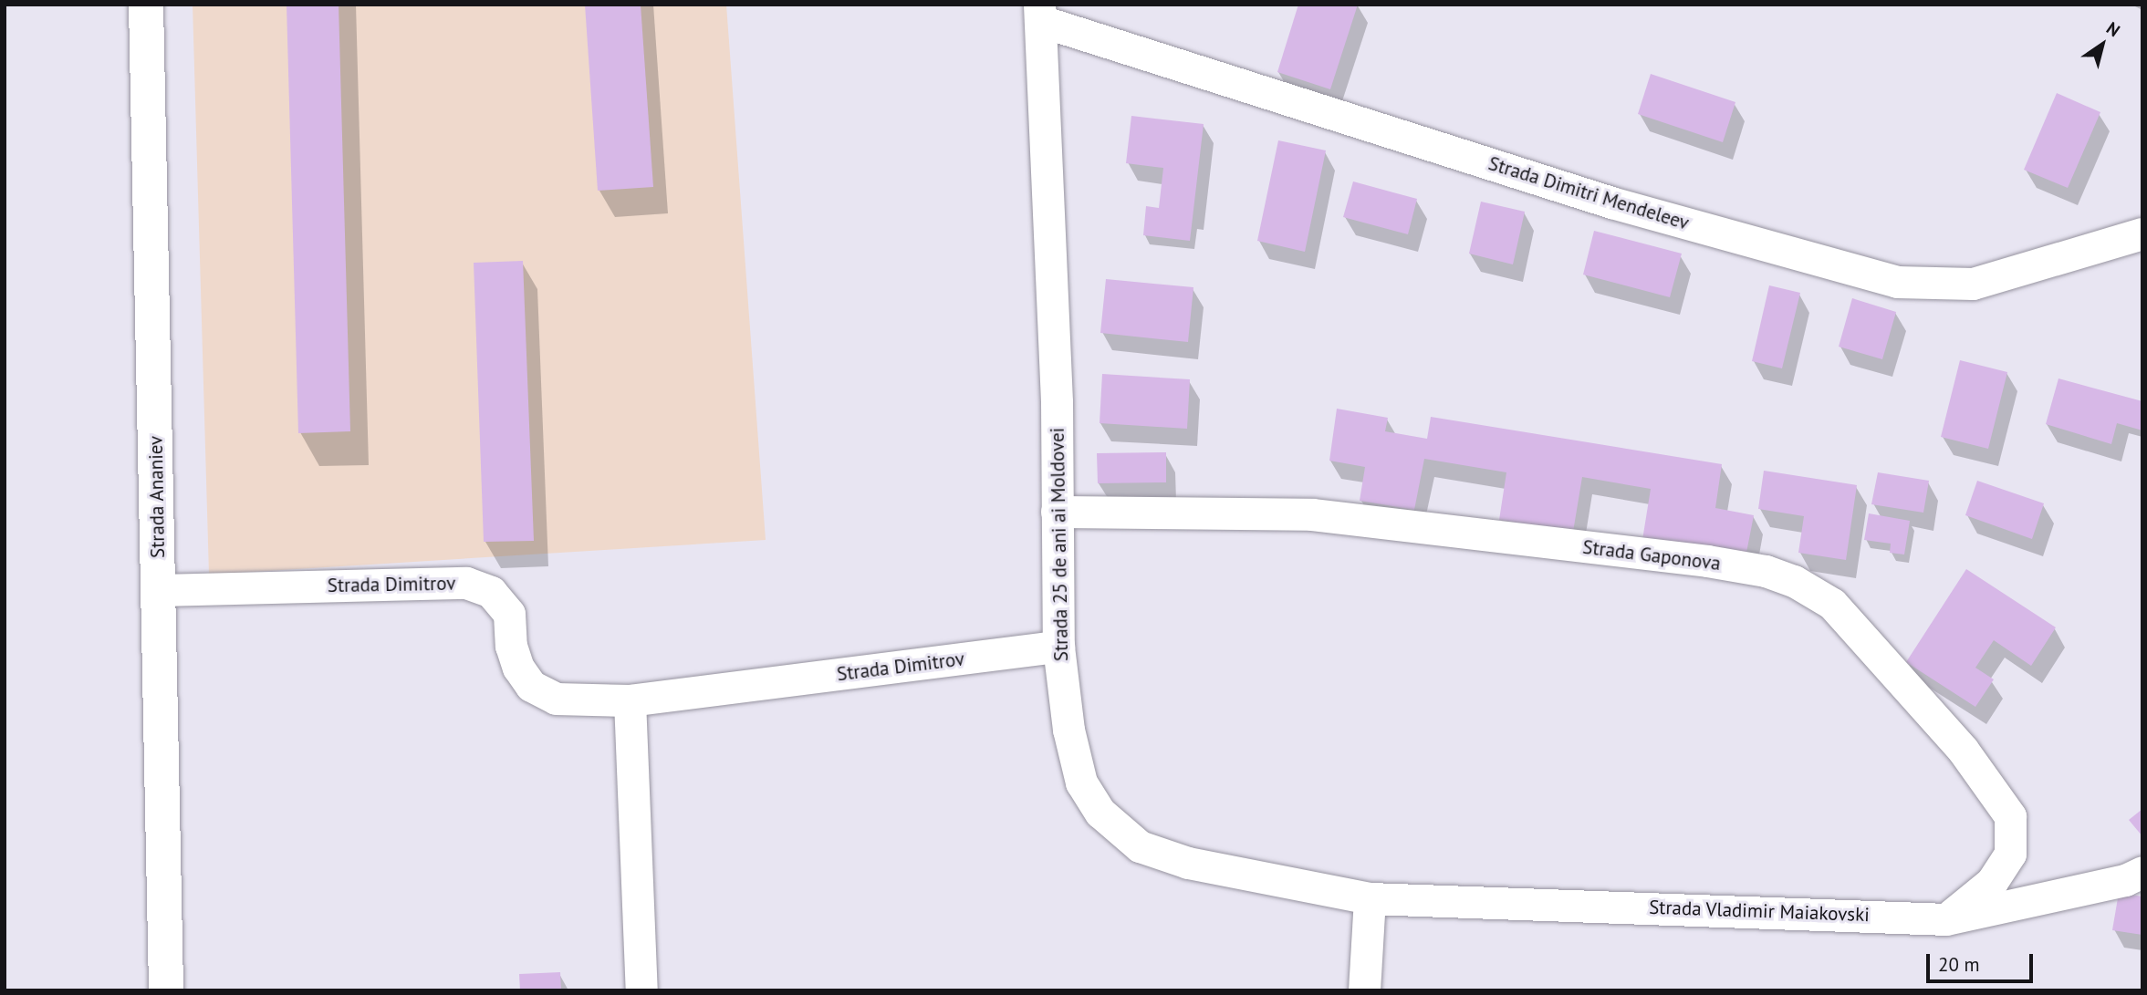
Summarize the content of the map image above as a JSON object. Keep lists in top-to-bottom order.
{
  "streets": {
    "street": [
      "Strada Dimitri Mendeleev",
      "Strada Ananiev",
      "Strada 25 de ani ai Moldovei",
      "Strada Gaponova",
      "Strada Dimitrov",
      "Strada Vladimir Maiakovski"
    ]
  },
  "crossings": [
    ["Strada Dimitri Mendeleev", "Strada 25 de ani ai Moldovei"],
    ["Strada Ananiev", "Strada Dimitrov"],
    ["Strada 25 de ani ai Moldovei", "Strada Gaponova"],
    ["Strada 25 de ani ai Moldovei", "Strada Dimitrov"],
    ["Strada 25 de ani ai Moldovei", "Strada Vladimir Maiakovski"],
    ["Strada Gaponova", "Strada Vladimir Maiakovski"]
  ],
  "scale_bar": "20 m",
  "north": "top right"
}
